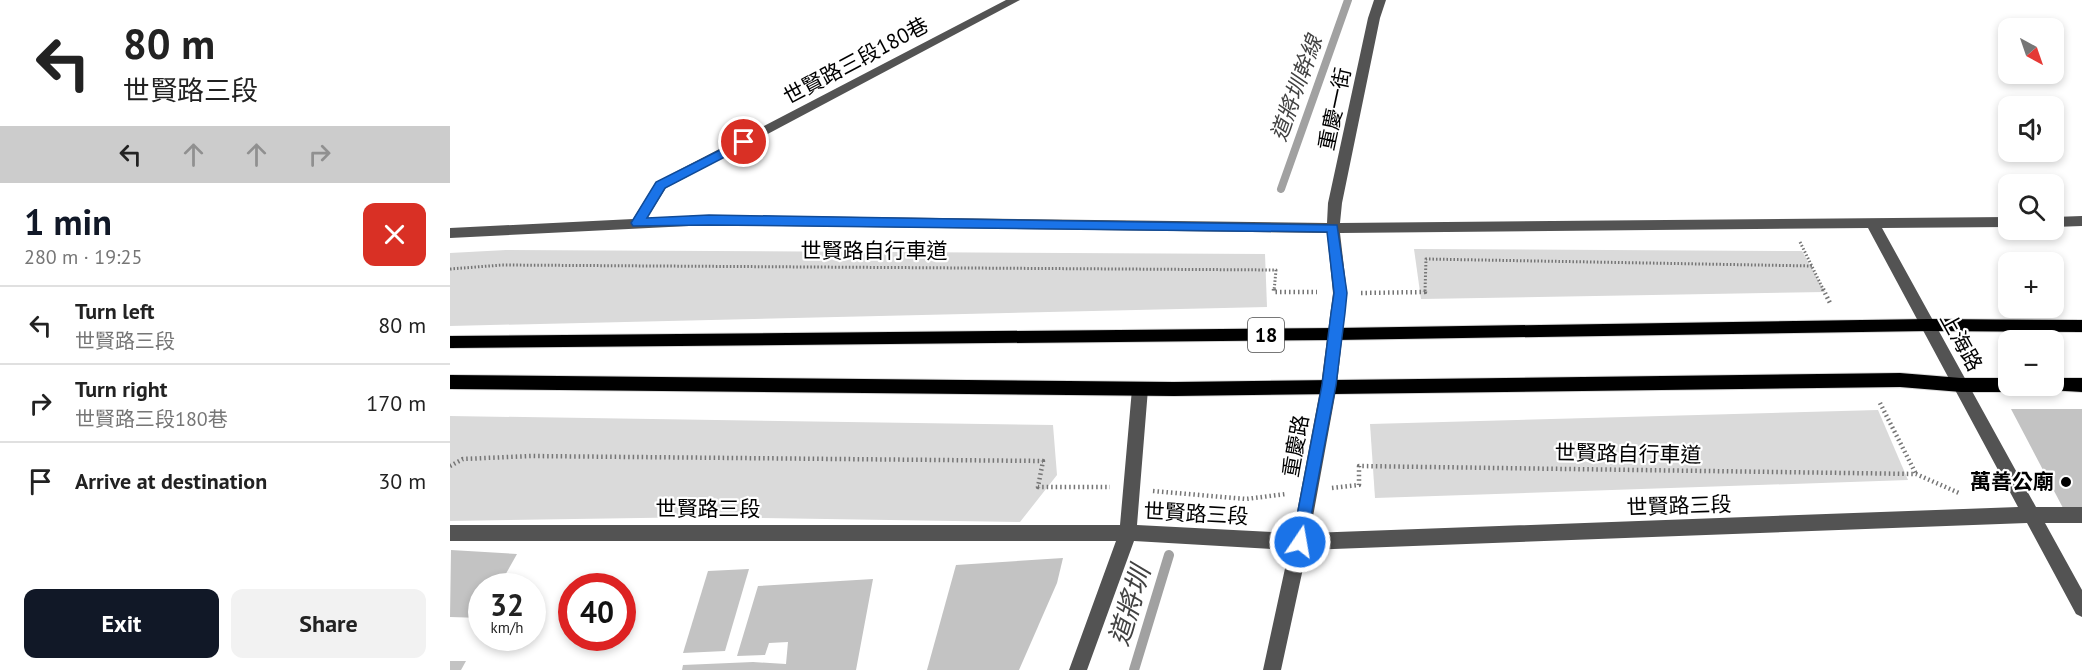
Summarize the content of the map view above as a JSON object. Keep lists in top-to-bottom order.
{
  "streets": {
    "main road": ["18"],
    "street": [
      "世賢路三段180巷",
      "重慶一街",
      "上海路",
      "重慶路",
      "世賢路三段"
    ],
    "path": ["世賢路自行車道"]
  },
  "crossings": [
    ["重慶一街", "重慶路"],
    ["18", "上海路"],
    ["18", "重慶路"],
    ["上海路", "世賢路三段"],
    ["重慶路", "世賢路三段"]
  ],
  "water": ["道將圳幹線", "道將圳"],
  "places": ["萬善公廟"],
  "north": "bottom right",
  "page": {
    "turn": ["80 m", "世賢路三段"],
    "map_buttons": ["+", "−"],
    "heading": ["1 min", "280 m · 19:25"],
    "list": [
      {
        "name": "Turn left",
        "note": "世賢路三段",
        "value": "80 m"
      },
      {
        "name": "Turn right",
        "note": "世賢路三段180巷",
        "value": "170 m"
      },
      {
        "name": "Arrive at destination",
        "value": "30 m"
      }
    ],
    "speed": "32 km/h",
    "limit": "40",
    "buttons": ["Exit", "Share"]
  }
}
